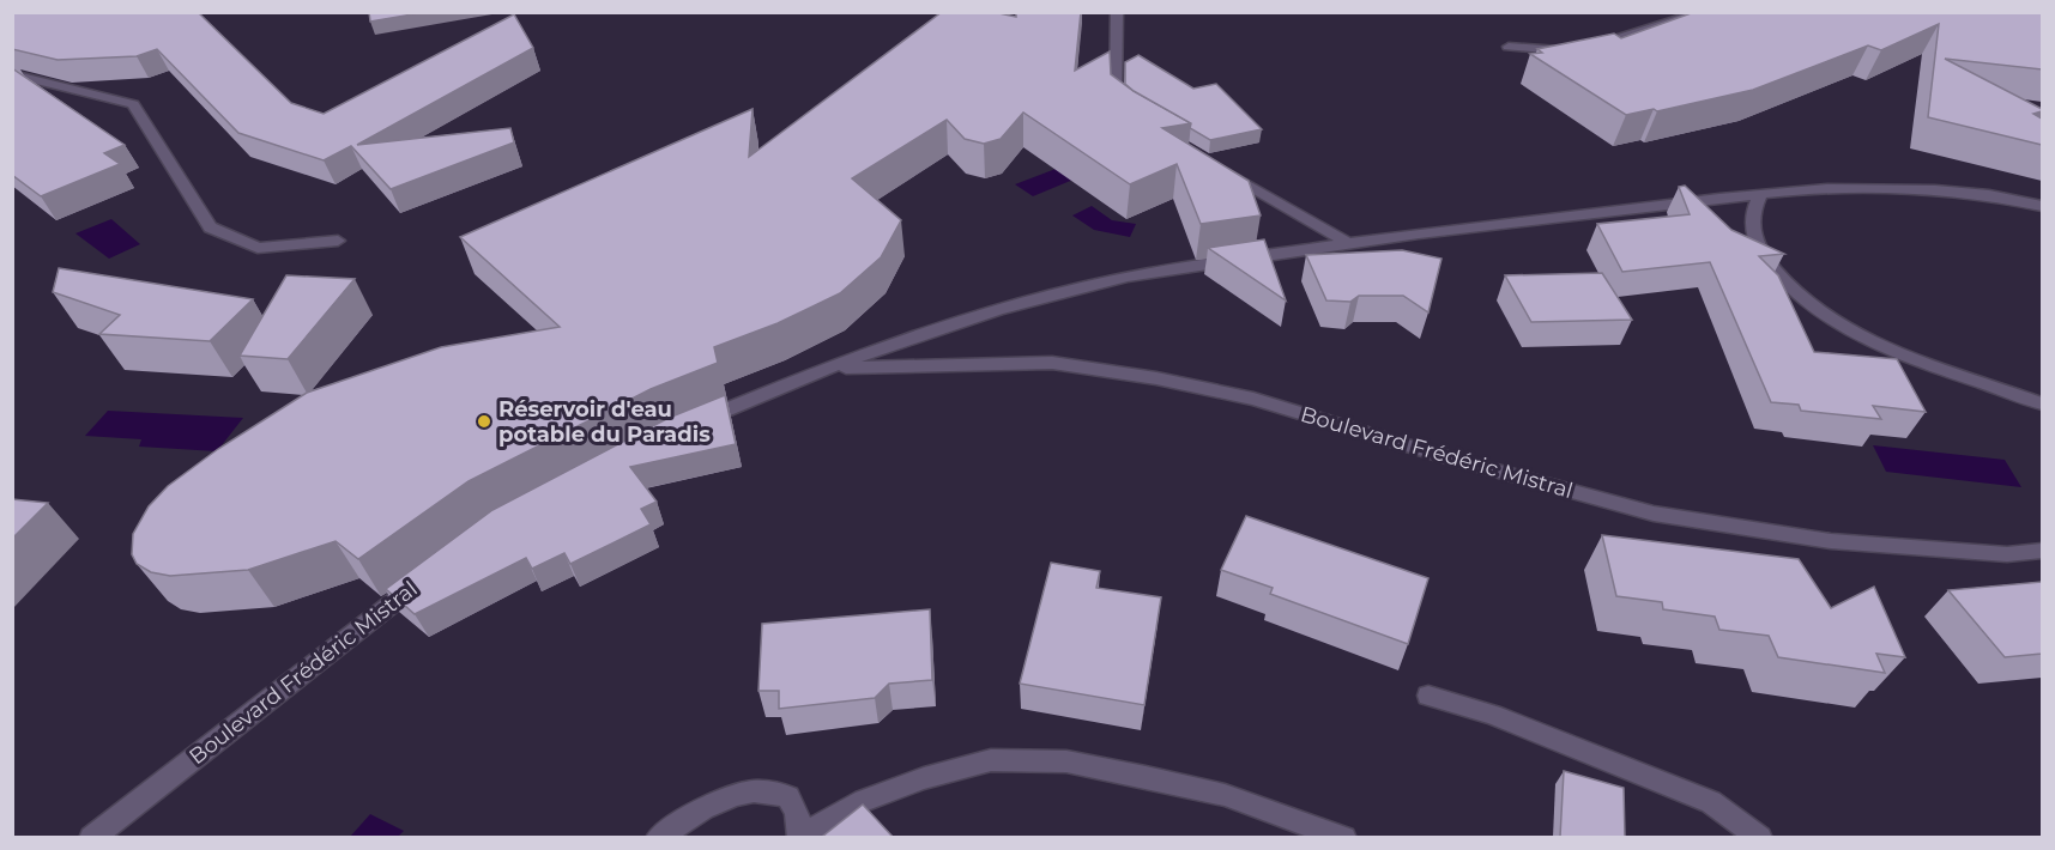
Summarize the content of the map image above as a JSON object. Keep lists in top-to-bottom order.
{
  "streets": {
    "street": ["Boulevard Frédéric Mistral"]
  },
  "places": ["Réservoir d'eau potable du Paradis"]
}
